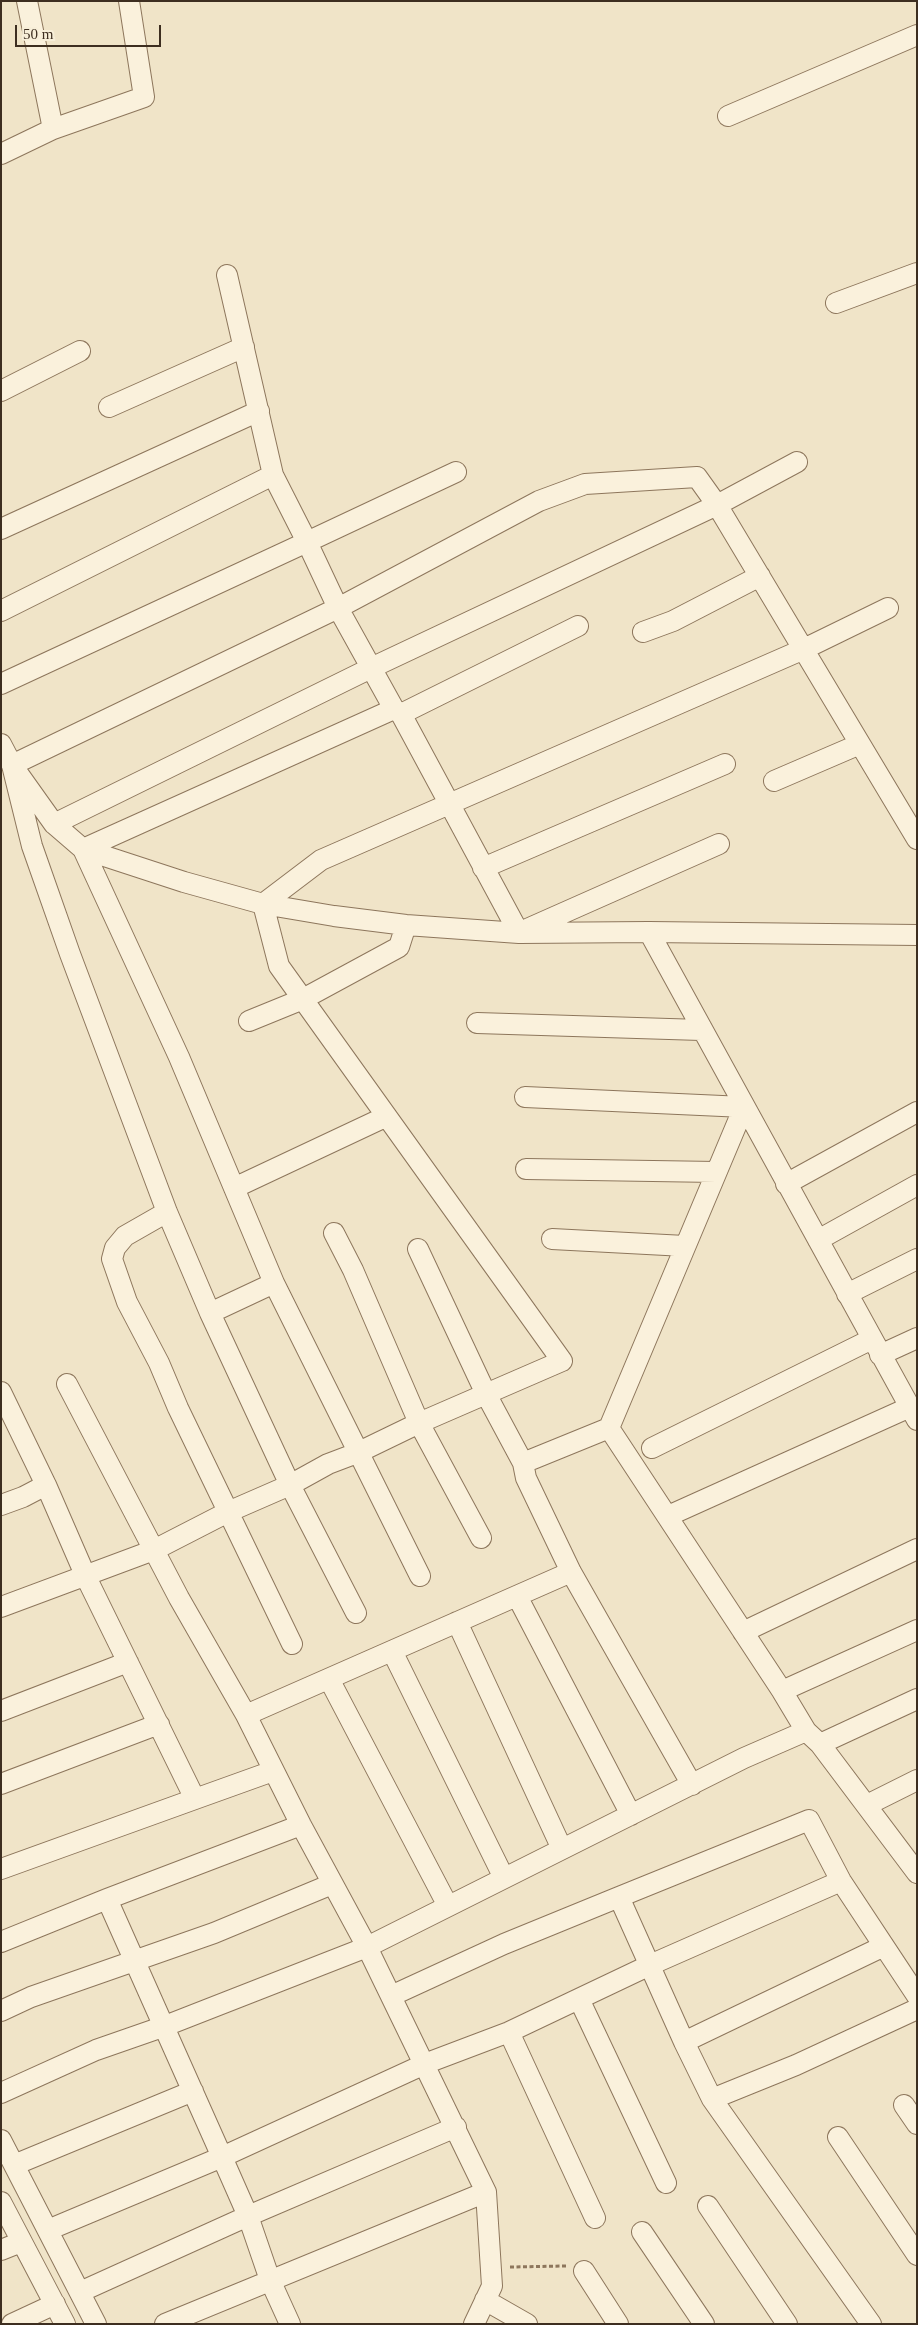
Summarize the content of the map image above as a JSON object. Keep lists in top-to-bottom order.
{
  "scale_bar": "50 m"
}
